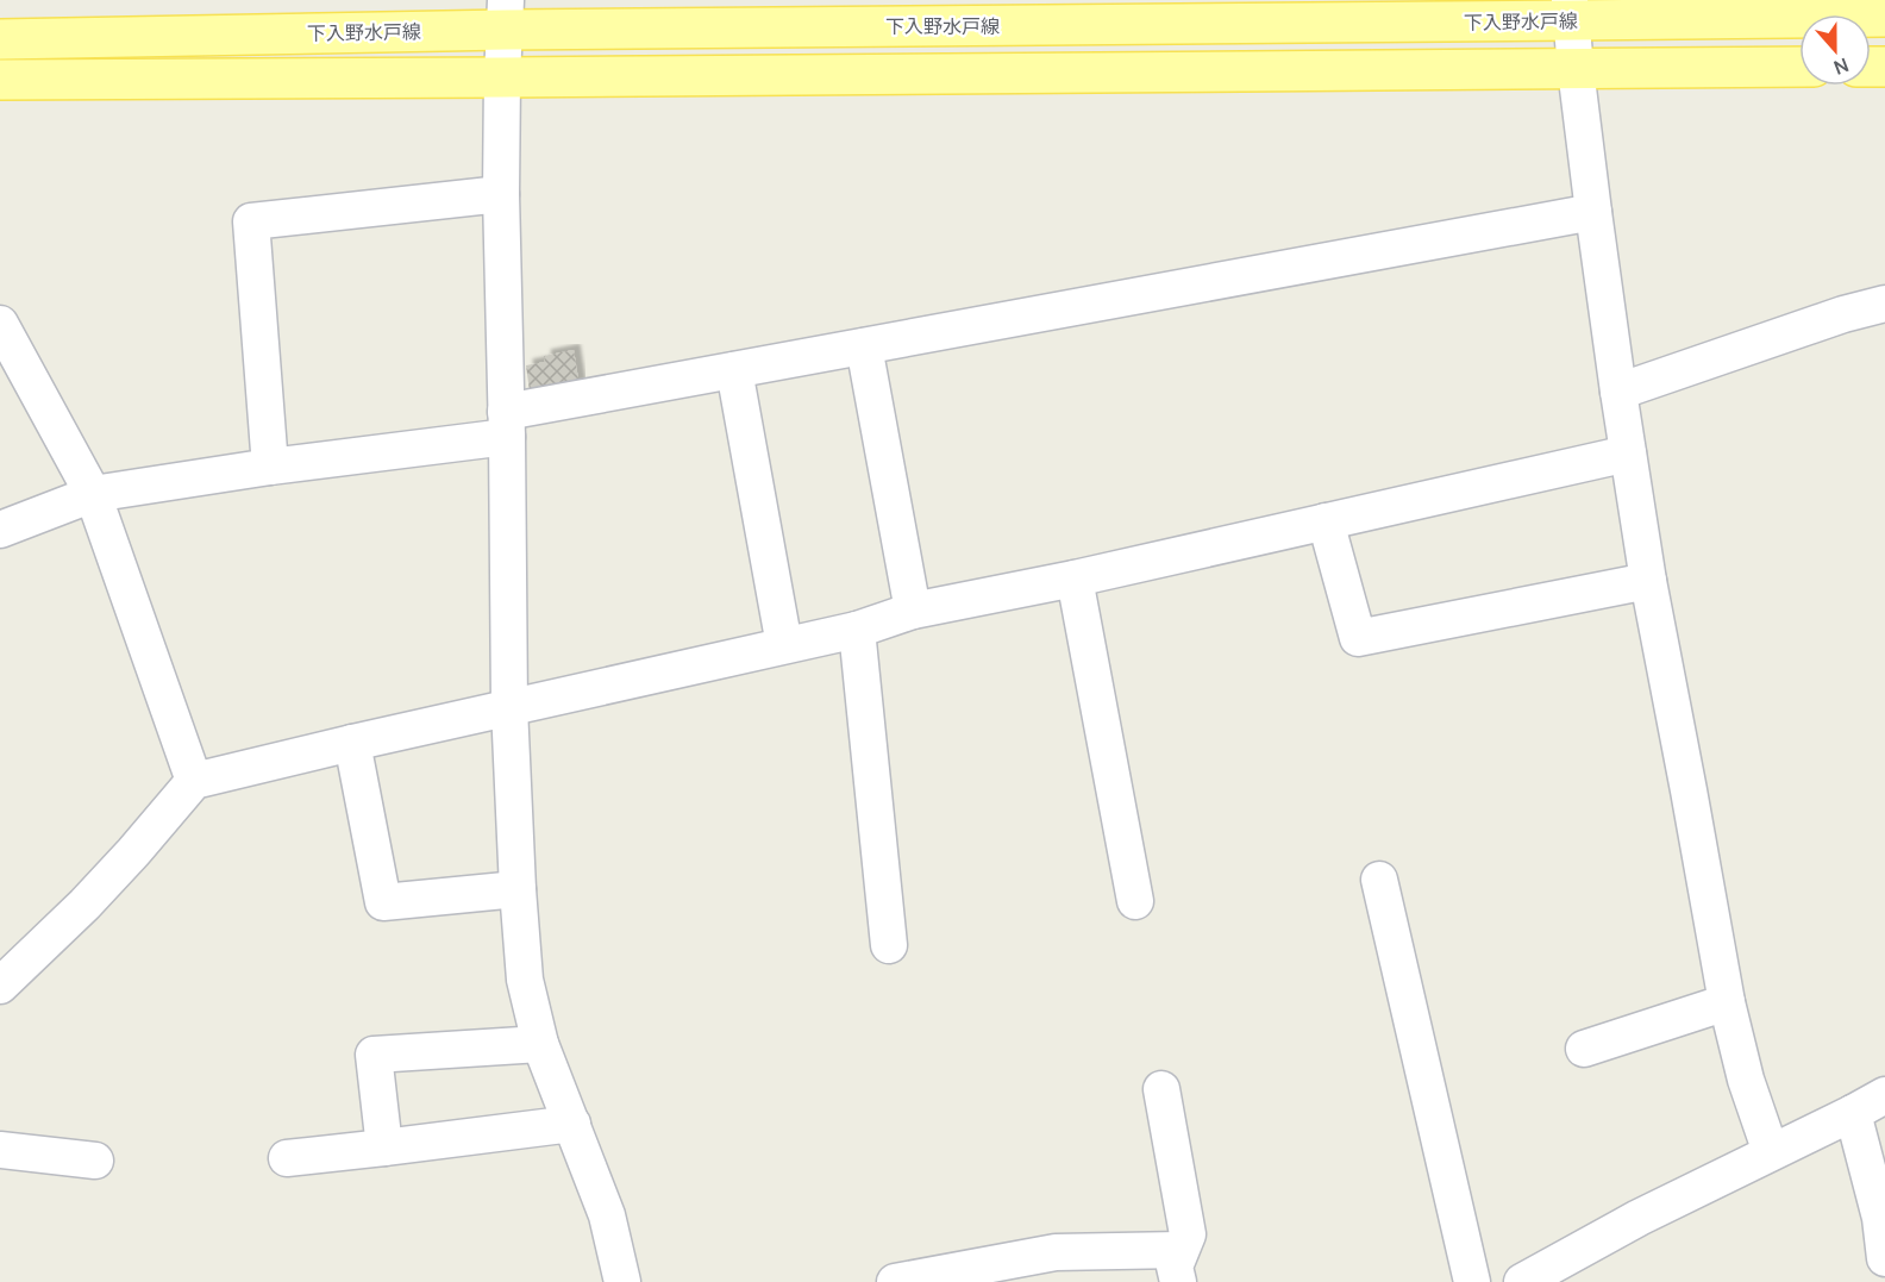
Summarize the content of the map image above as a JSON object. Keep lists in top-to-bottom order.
{
  "streets": {
    "main road": ["下入野水戸線"]
  },
  "north": "bottom"
}
